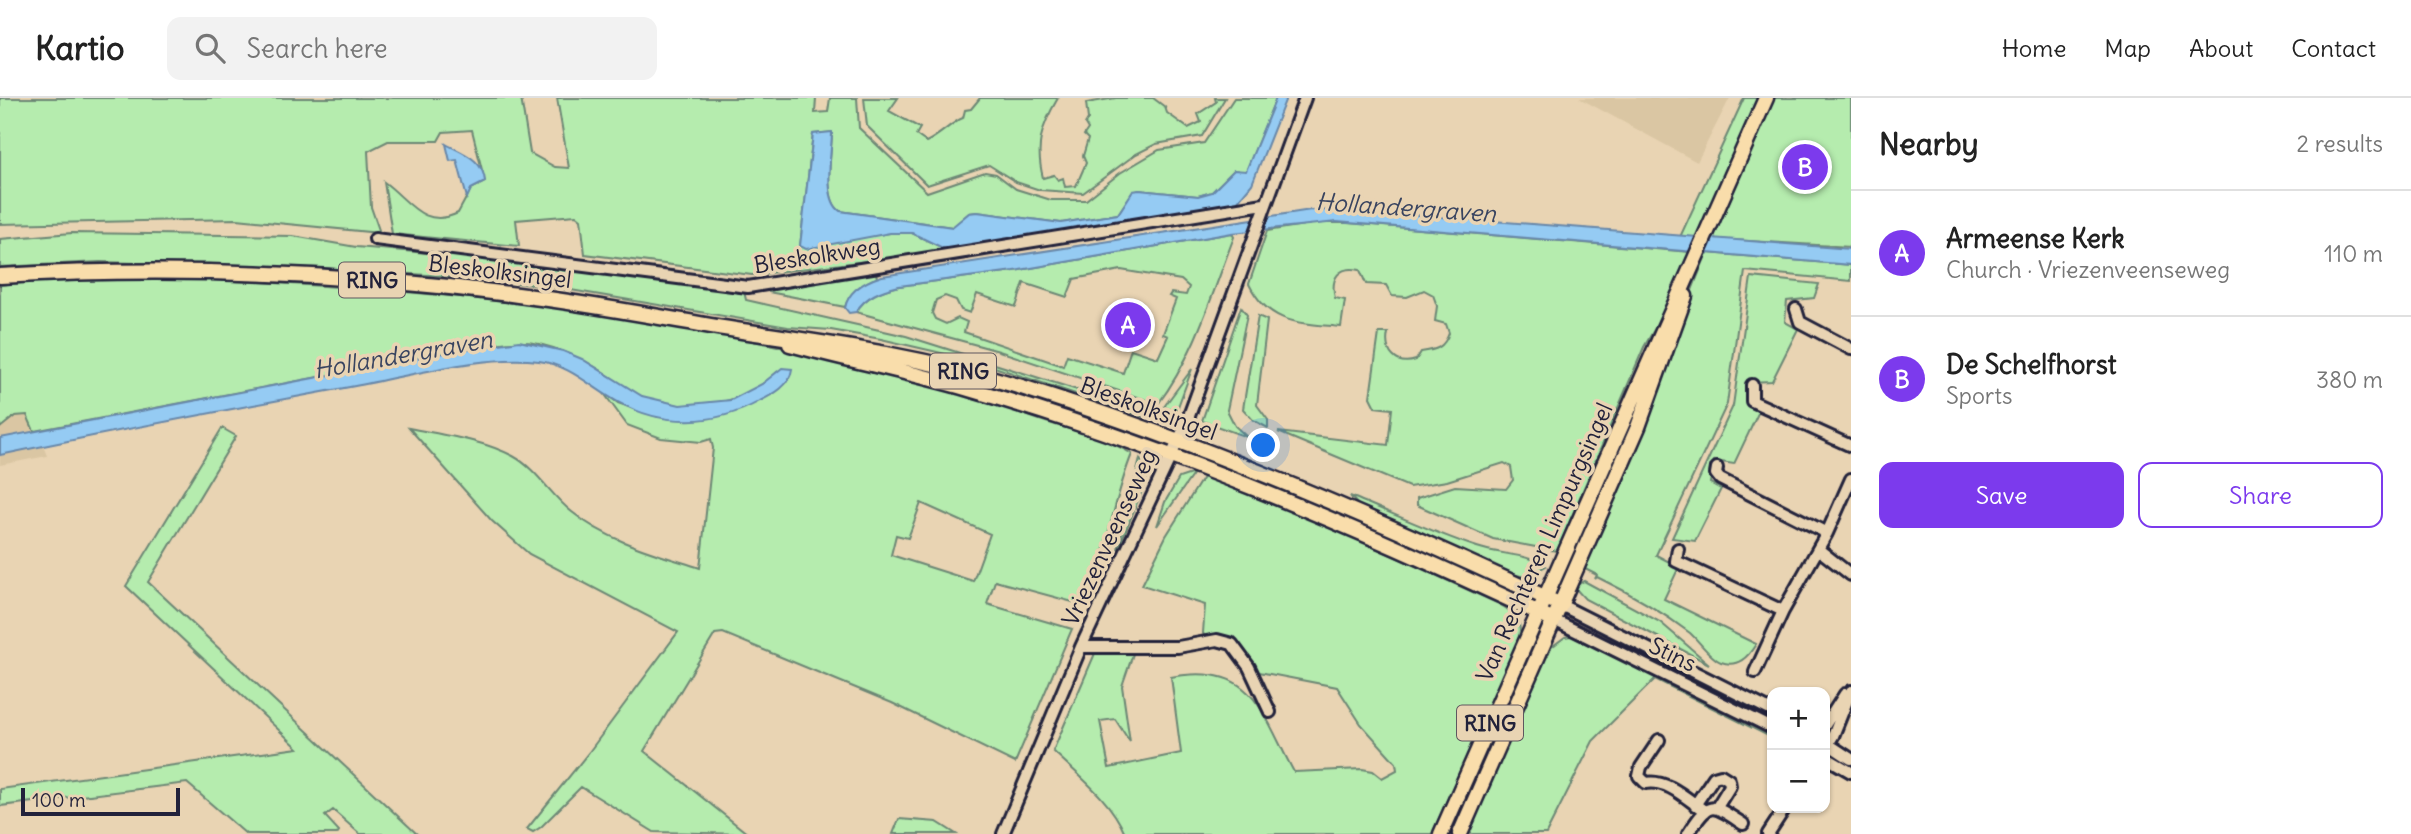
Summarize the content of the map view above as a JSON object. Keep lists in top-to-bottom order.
{
  "streets": {
    "main road": ["Bleskolksingel", "RING", "Van Rechteren Limpurgsingel"],
    "street": ["Bleskolkweg", "Vriezenveenseweg", "Stins"]
  },
  "crossings": [
    ["Bleskolkweg", "Vriezenveenseweg"],
    ["Bleskolksingel", "Vriezenveenseweg"],
    ["Bleskolksingel", "Van Rechteren Limpurgsingel"],
    ["Bleskolksingel", "Stins"],
    ["Van Rechteren Limpurgsingel", "Stins"]
  ],
  "water": ["Hollandergraven"],
  "scale_bar": "100 m",
  "page": {
    "header": "Kartio",
    "search": "Search here",
    "nav": [
      "Home",
      "Map",
      "About",
      "Contact"
    ],
    "heading": ["Nearby", "2 results"],
    "pins": ["B", "A"],
    "list": [
      {
        "mark": "A",
        "name": "Armeense Kerk",
        "note": "Church · Vriezenveenseweg",
        "value": "110 m"
      },
      {
        "mark": "B",
        "name": "De Schelfhorst",
        "note": "Sports",
        "value": "380 m"
      }
    ],
    "buttons": ["Save", "Share"],
    "map_buttons": ["+", "−"],
    "scale": "100 m"
  }
}
